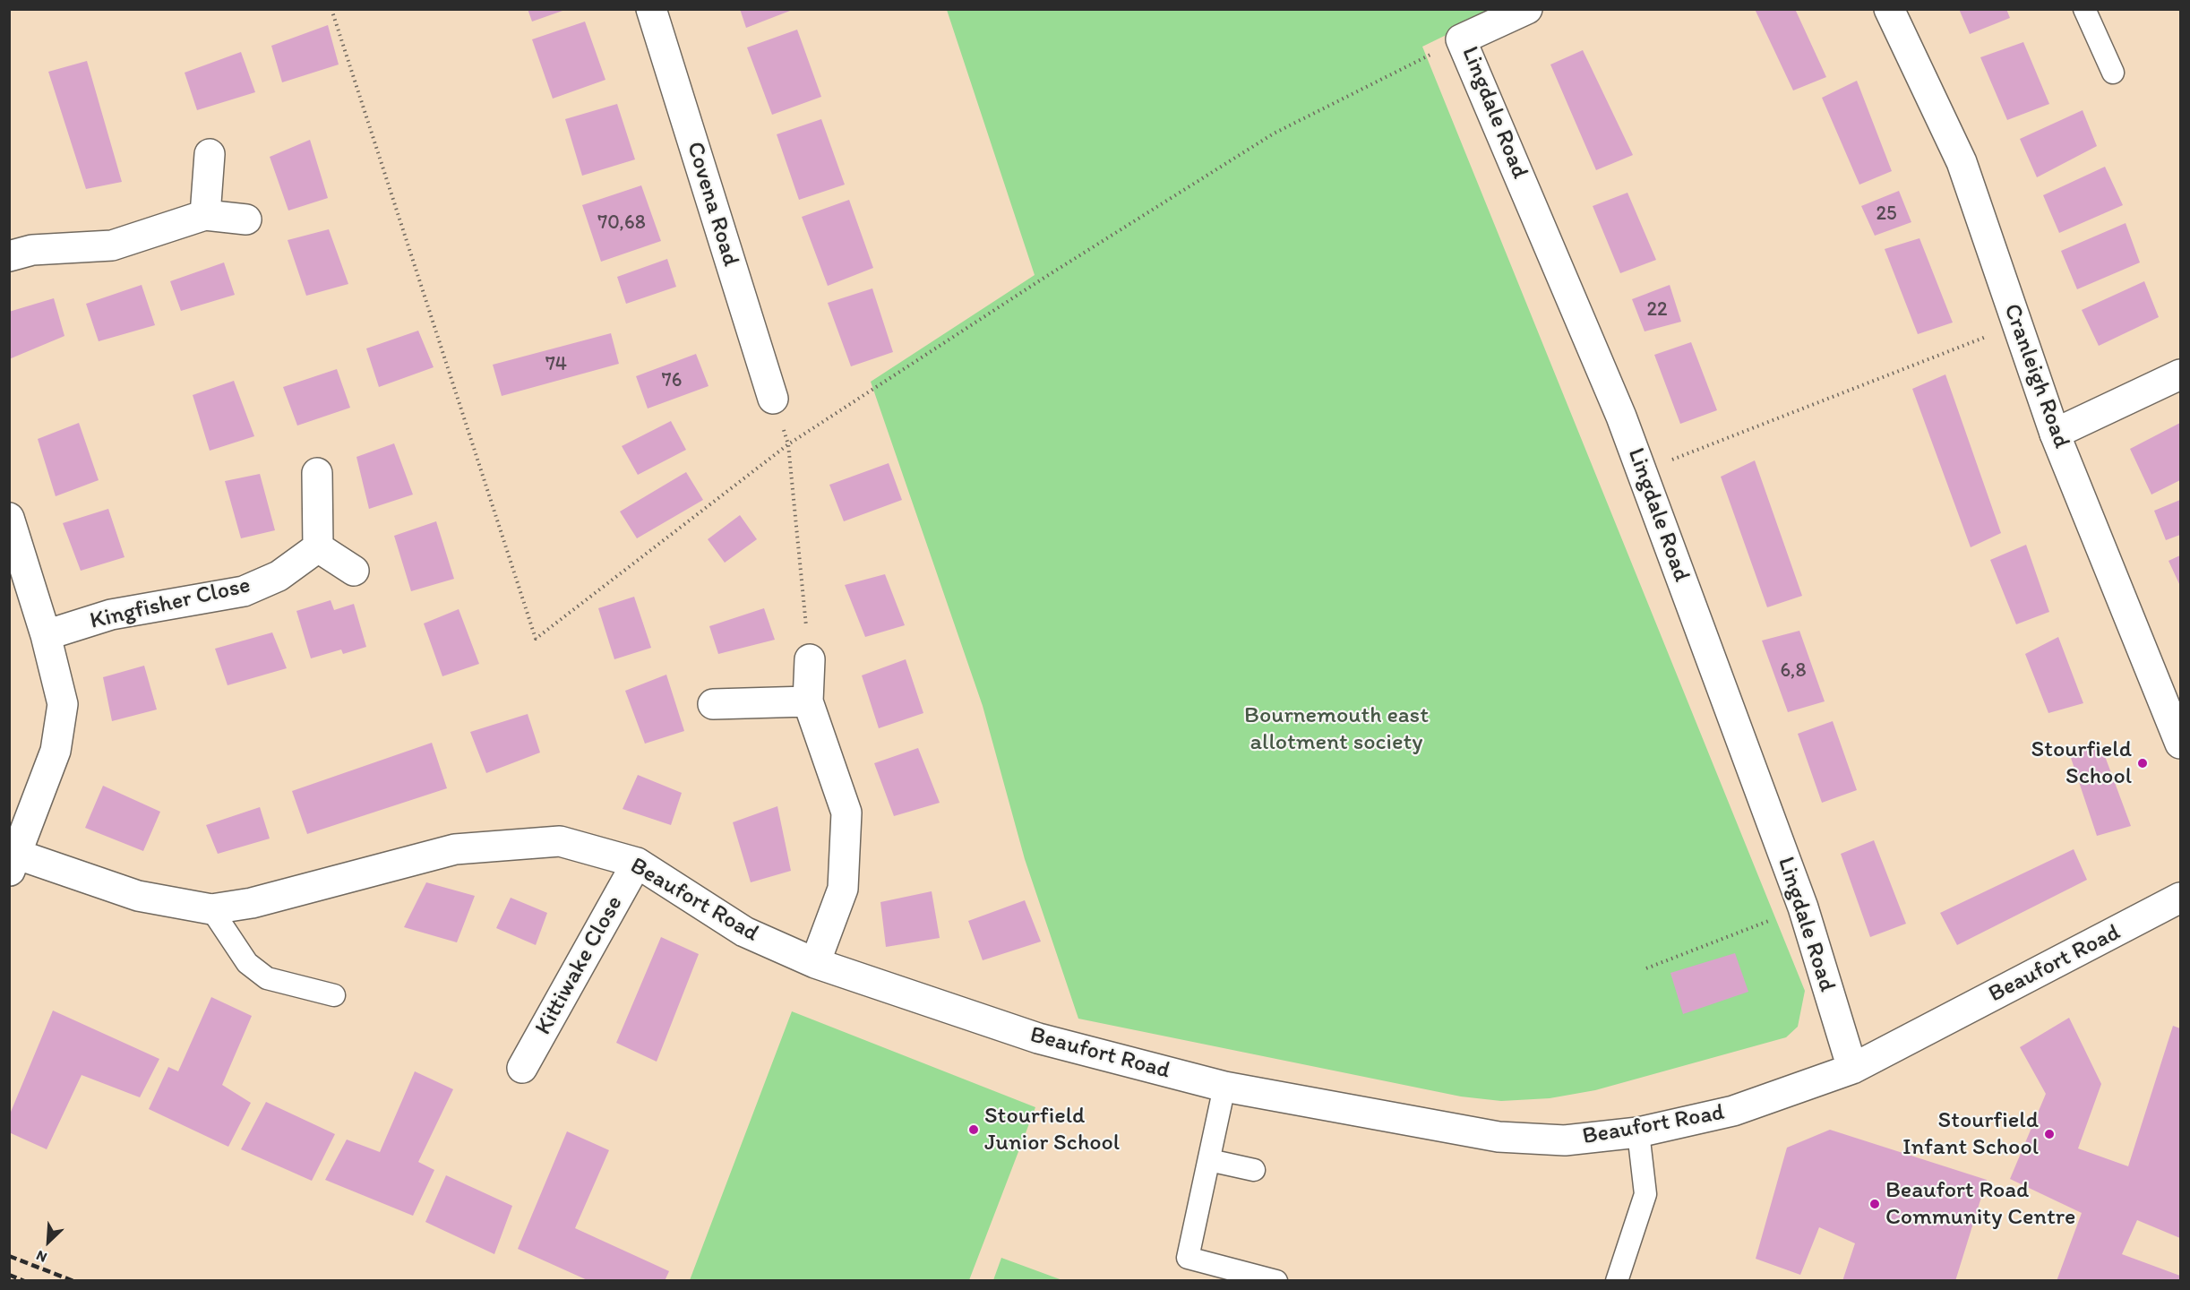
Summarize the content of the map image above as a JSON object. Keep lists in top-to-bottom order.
{
  "streets": {
    "street": [
      "Lingdale Road",
      "Covena Road",
      "Cranleigh Road",
      "Kingfisher Close",
      "Beaufort Road",
      "Kittiwake Close"
    ]
  },
  "crossings": [
    ["Lingdale Road", "Beaufort Road"],
    ["Kingfisher Close", "Beaufort Road"],
    ["Beaufort Road", "Kittiwake Close"]
  ],
  "parks": ["Bournemouth east allotment society"],
  "places": [
    "Stourfield School",
    "Stourfield Junior School",
    "Stourfield Infant School",
    "Beaufort Road Community Centre"
  ],
  "house_numbers": [
    "25",
    "70,68",
    "22",
    "74",
    "76",
    "6,8"
  ],
  "north": "bottom left"
}
